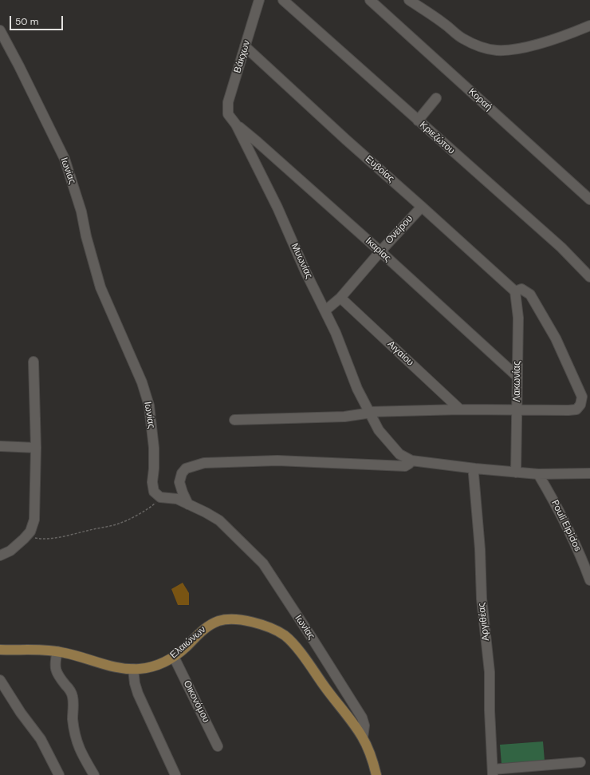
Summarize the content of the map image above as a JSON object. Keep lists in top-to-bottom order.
{
  "streets": {
    "main road": ["Ελαιώνων"],
    "street": [
      "Βάκχων",
      "Κοραή",
      "Κριεζώτου",
      "Ευβοίας",
      "Ιωνίας",
      "Ονείρου",
      "Ικαρίας",
      "Μυωνίας",
      "Αιγαίου",
      "Λακωνίας",
      "Pouli Elpidos",
      "Αργιθέας",
      "Οικονόμου"
    ]
  },
  "crossings": [
    ["Βάκχων", "Ευβοίας"],
    ["Βάκχων", "Μυωνίας"],
    ["Ευβοίας", "Ονείρου"],
    ["Ευβοίας", "Λακωνίας"],
    ["Ιωνίας", "Ελαιώνων"],
    ["Ονείρου", "Ικαρίας"],
    ["Ονείρου", "Μυωνίας"],
    ["Ονείρου", "Αιγαίου"],
    ["Ικαρίας", "Μυωνίας"],
    ["Ικαρίας", "Λακωνίας"],
    ["Ελαιώνων", "Οικονόμου"]
  ],
  "scale_bar": "50 m"
}
